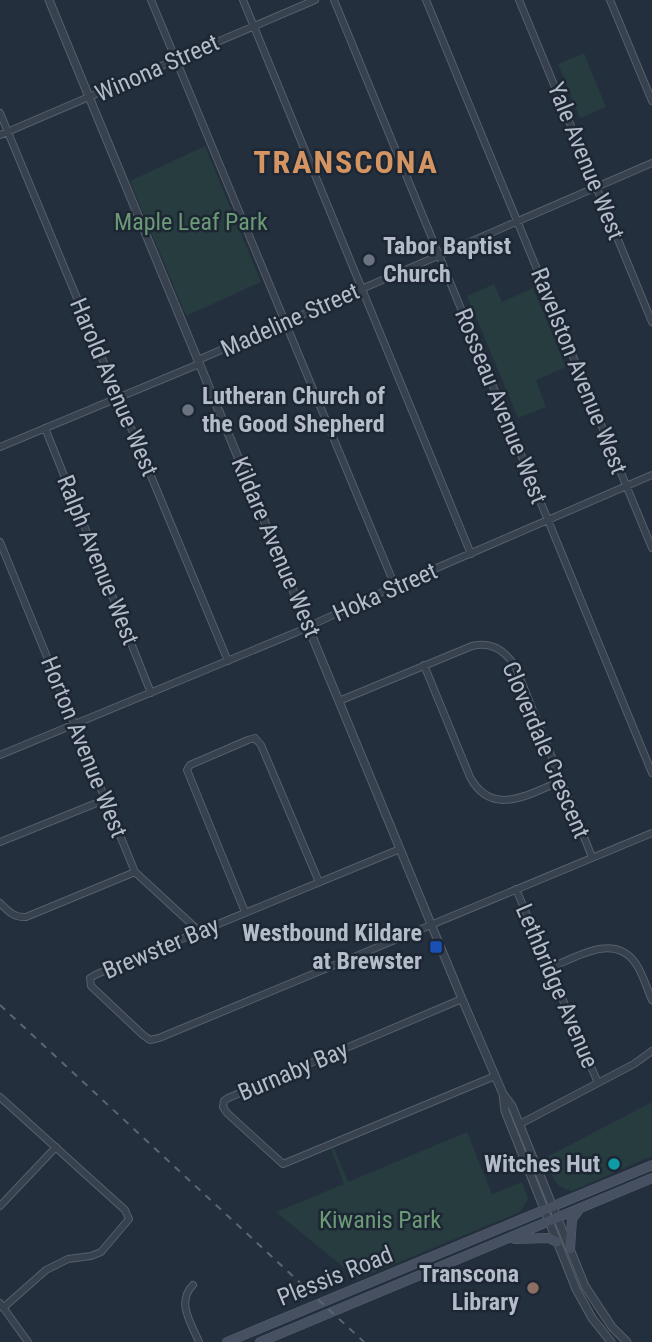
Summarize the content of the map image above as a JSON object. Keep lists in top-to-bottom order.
{
  "streets": {
    "main road": ["Plessis Road"],
    "street": [
      "Winona Street",
      "Yale Avenue West",
      "Madeline Street",
      "Ravelston Avenue West",
      "Harold Avenue West",
      "Rosseau Avenue West",
      "Kildare Avenue West",
      "Ralph Avenue West",
      "Hoka Street",
      "Horton Avenue West",
      "Cloverdale Crescent",
      "Brewster Bay",
      "Lethbridge Avenue",
      "Burnaby Bay"
    ]
  },
  "crossings": [
    ["Winona Street", "Harold Avenue West"],
    ["Winona Street", "Kildare Avenue West"],
    ["Yale Avenue West", "Madeline Street"],
    ["Madeline Street", "Ravelston Avenue West"],
    ["Madeline Street", "Harold Avenue West"],
    ["Madeline Street", "Rosseau Avenue West"],
    ["Madeline Street", "Kildare Avenue West"],
    ["Madeline Street", "Ralph Avenue West"],
    ["Ravelston Avenue West", "Hoka Street"],
    ["Harold Avenue West", "Hoka Street"],
    ["Rosseau Avenue West", "Hoka Street"],
    ["Kildare Avenue West", "Hoka Street"],
    ["Kildare Avenue West", "Cloverdale Crescent"],
    ["Kildare Avenue West", "Brewster Bay"],
    ["Kildare Avenue West", "Burnaby Bay"],
    ["Kildare Avenue West", "Plessis Road"],
    ["Ralph Avenue West", "Hoka Street"],
    ["Hoka Street", "Horton Avenue West"],
    ["Horton Avenue West", "Brewster Bay"]
  ],
  "districts": ["TRANSCONA"],
  "parks": ["Maple Leaf Park", "Kiwanis Park"],
  "places": {
    "other": [
      "Tabor Baptist Church",
      "Lutheran Church of the Good Shepherd",
      "Witches Hut",
      "Transcona Library"
    ],
    "transit": ["Westbound Kildare at Brewster"]
  }
}
